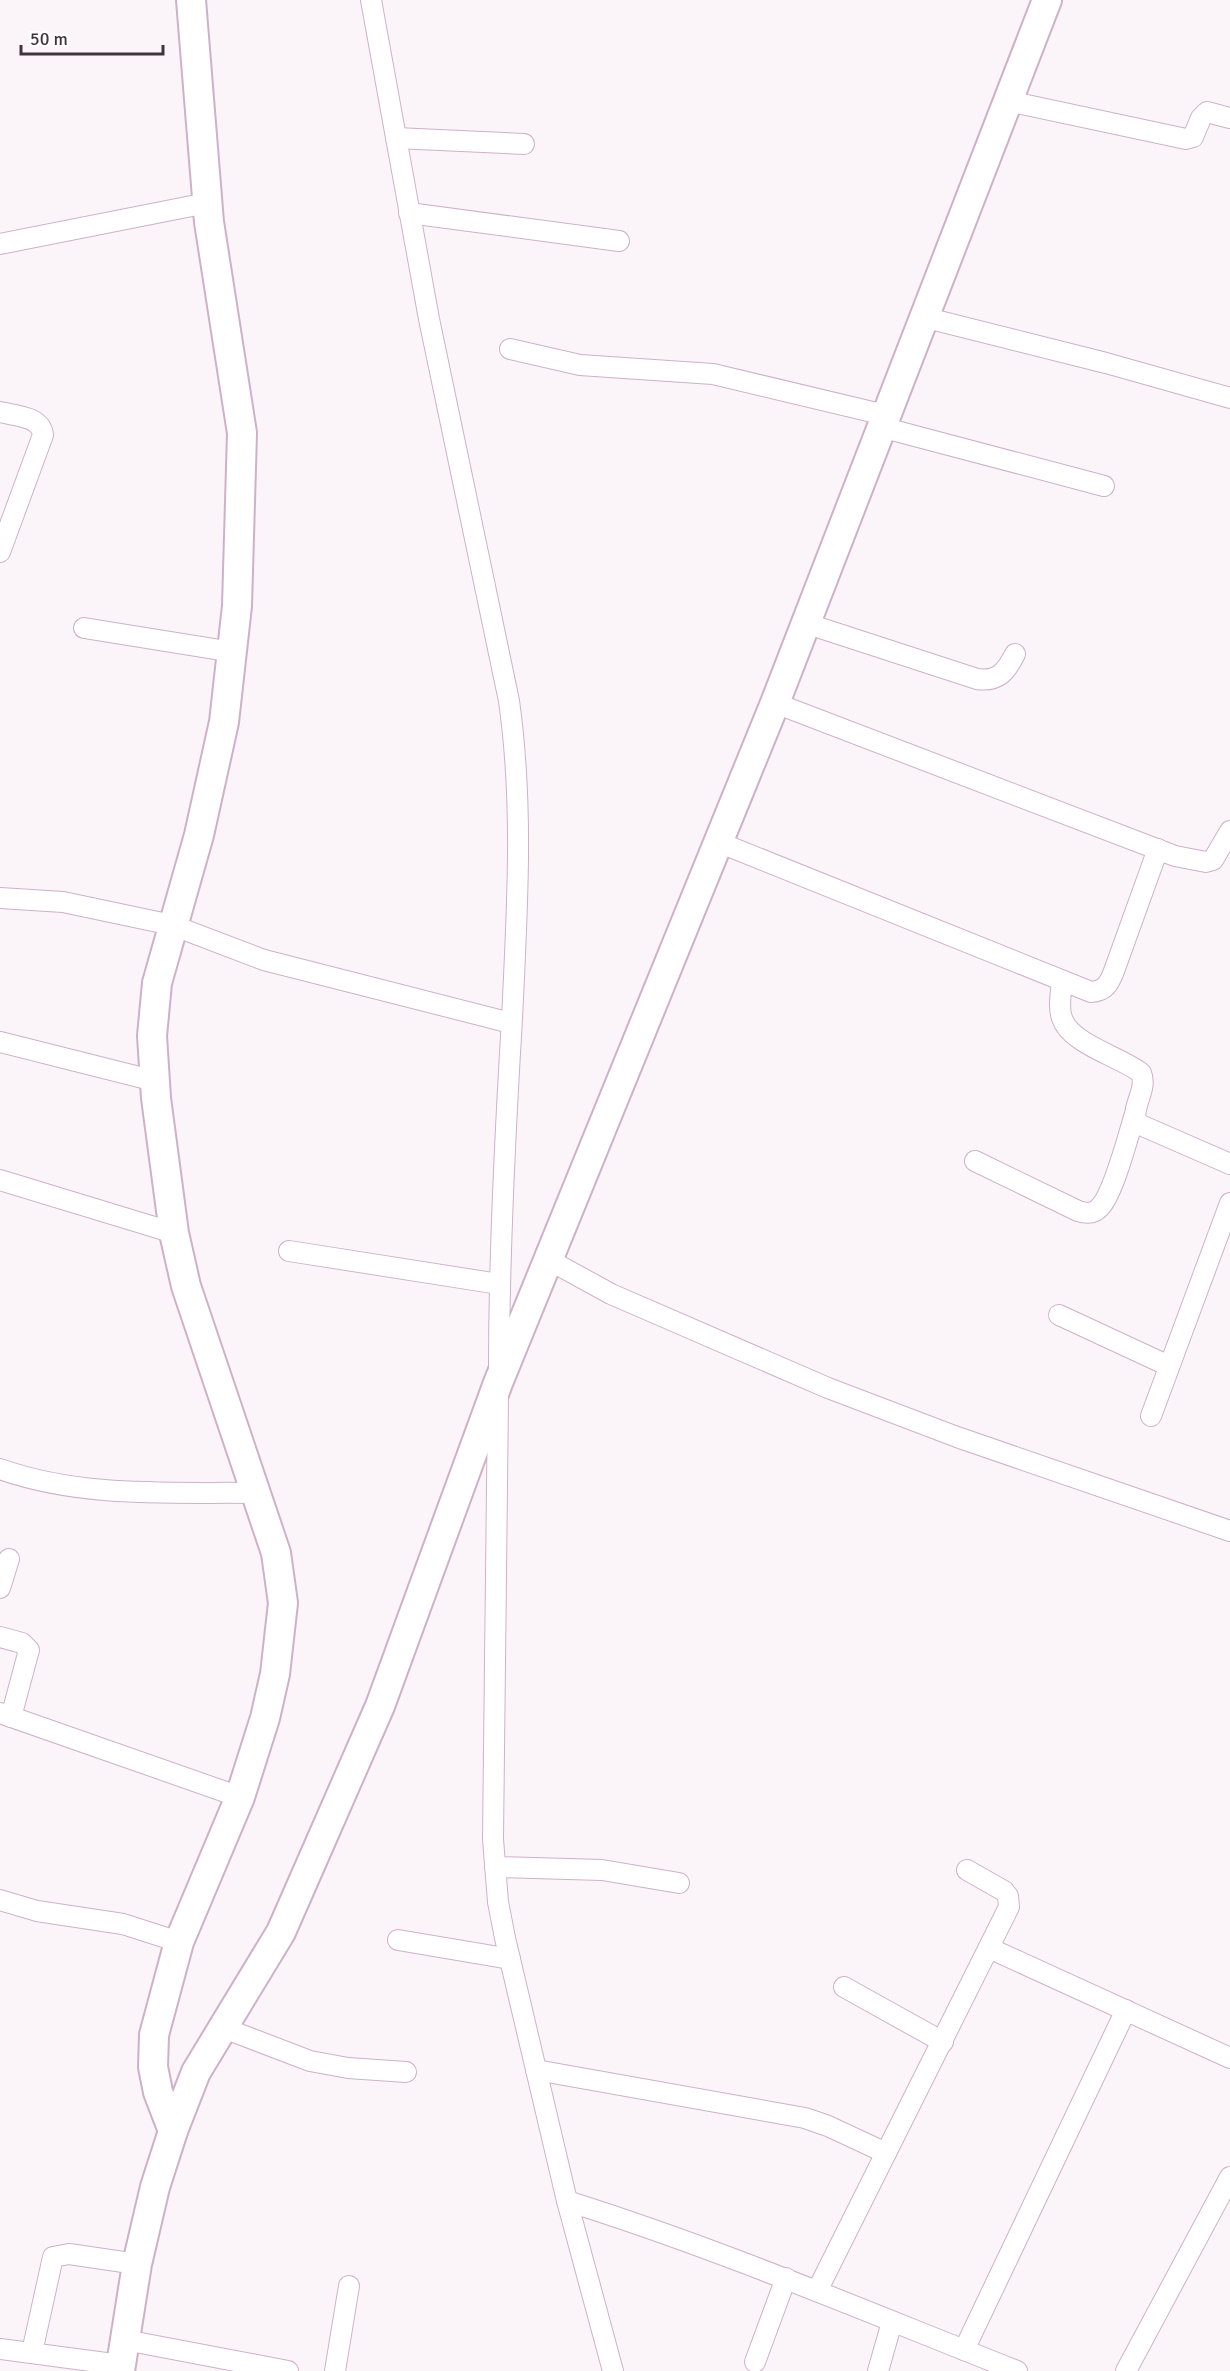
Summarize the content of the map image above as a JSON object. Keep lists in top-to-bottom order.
{
  "scale_bar": "50 m"
}
